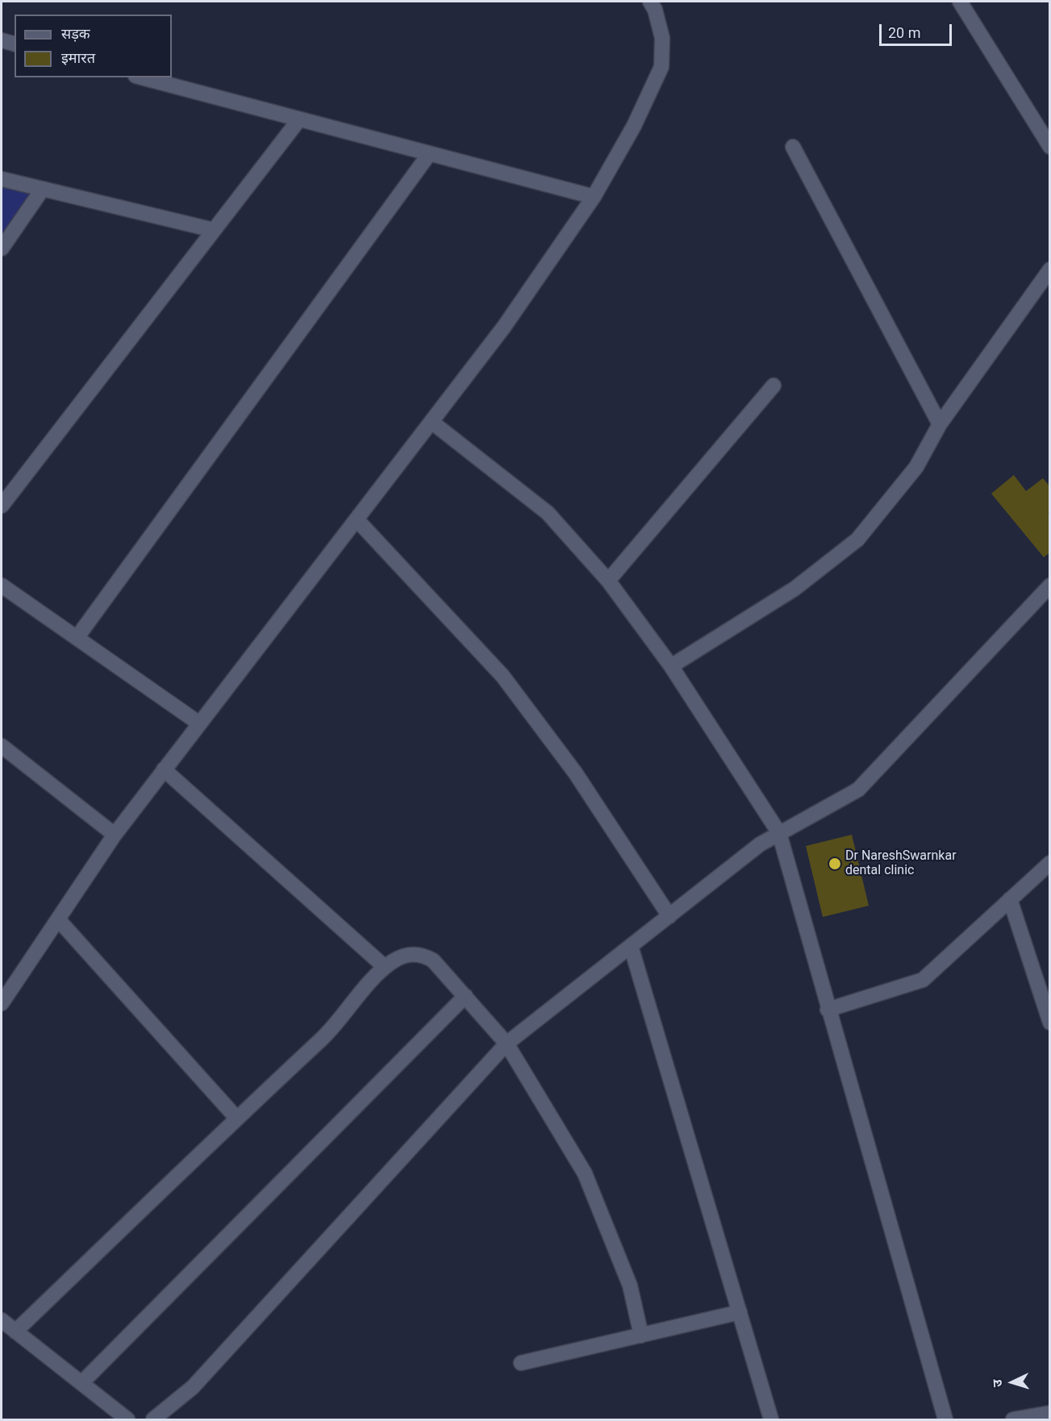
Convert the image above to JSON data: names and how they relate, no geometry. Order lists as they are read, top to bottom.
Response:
{
  "places": ["Dr NareshSwarnkar dental clinic"],
  "legend": ["सड़क", "इमारत"],
  "scale_bar": "20 m",
  "north": "left"
}
